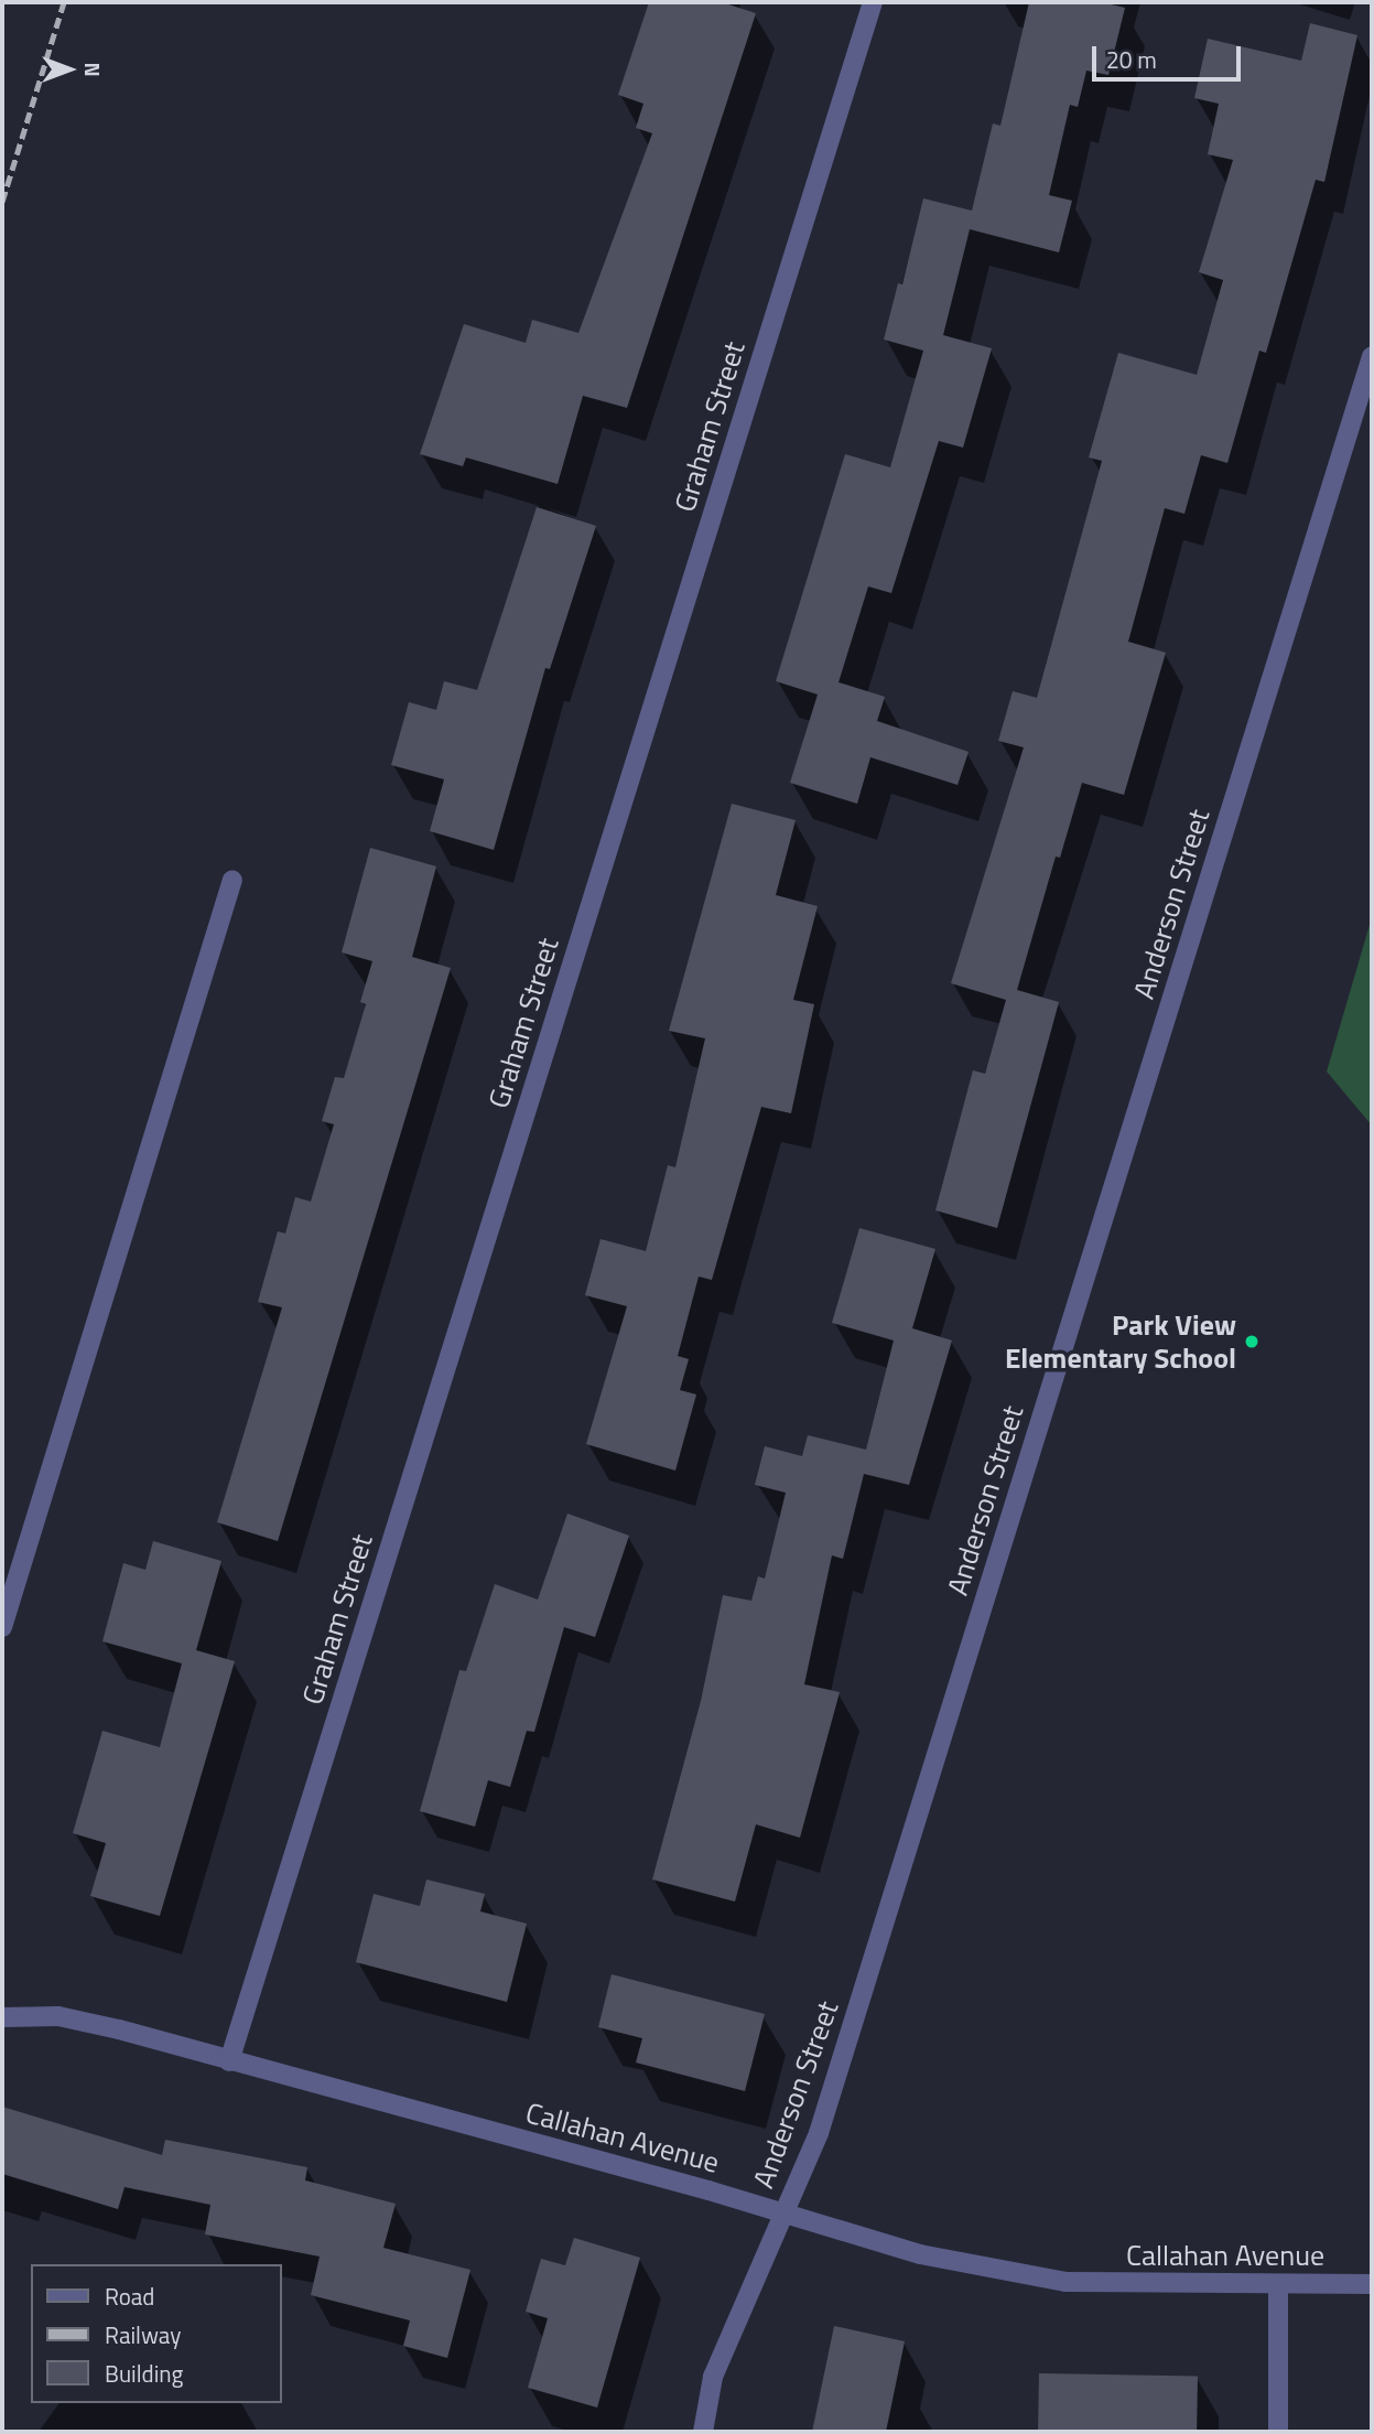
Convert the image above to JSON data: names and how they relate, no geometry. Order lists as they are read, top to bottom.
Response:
{
  "streets": {
    "street": ["Graham Street", "Anderson Street", "Callahan Avenue"]
  },
  "crossings": [
    ["Graham Street", "Callahan Avenue"],
    ["Anderson Street", "Callahan Avenue"]
  ],
  "places": ["Park View Elementary School"],
  "legend": ["Road", "Railway", "Building"],
  "scale_bar": "20 m",
  "north": "right"
}
